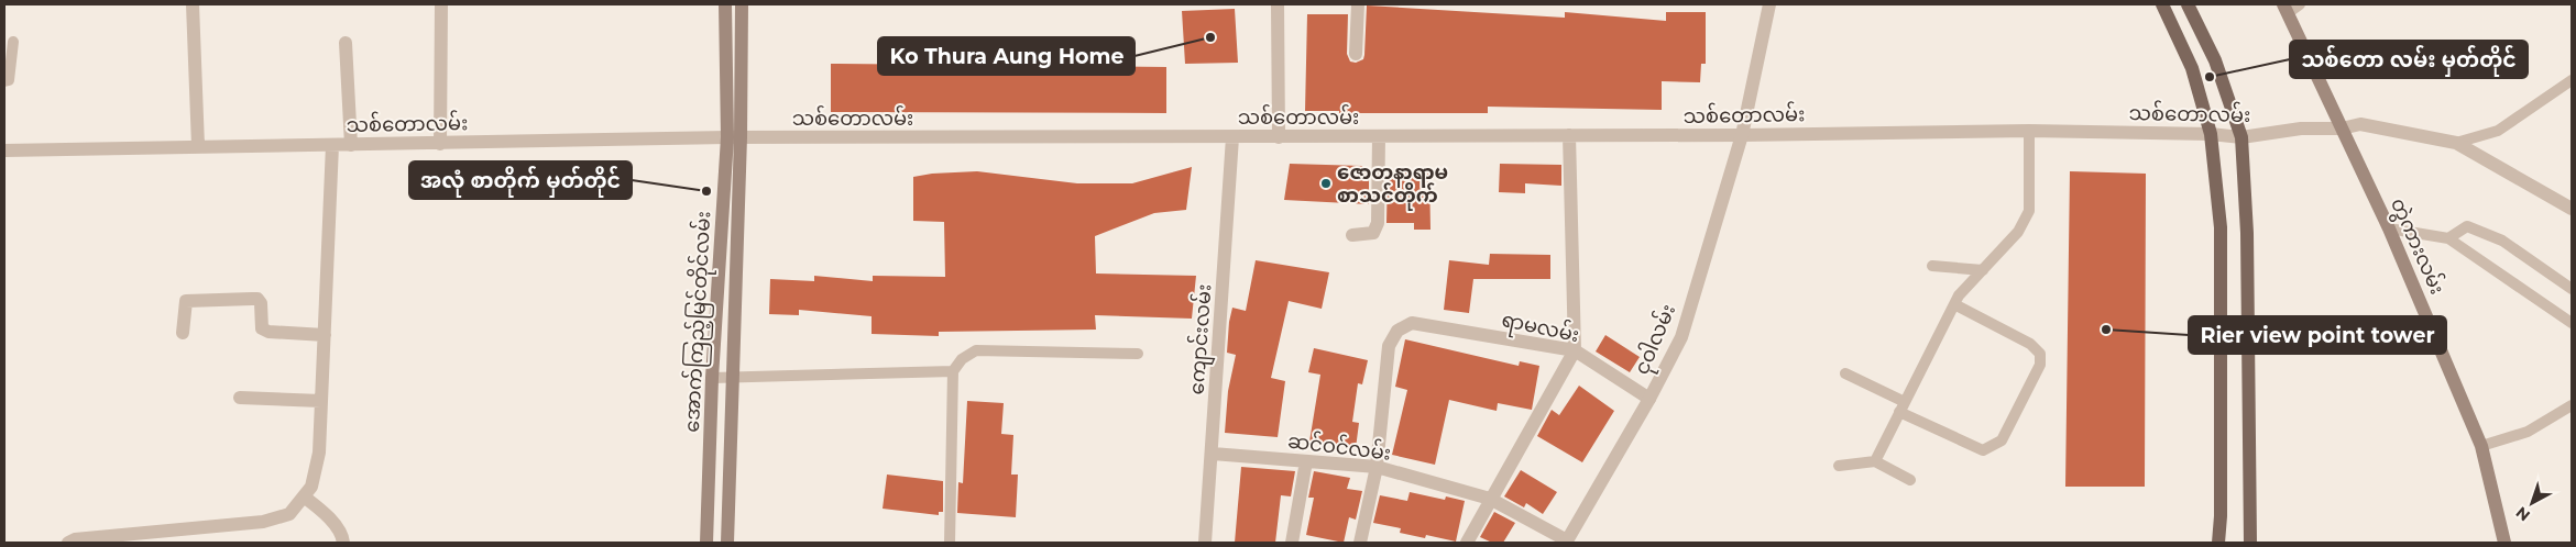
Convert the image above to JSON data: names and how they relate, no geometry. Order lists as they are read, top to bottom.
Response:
{
  "streets": {
    "main road": ["တွဲကားလမ်း", "အောက်ကြည့်မြင်တိုင်လမ်း"],
    "street": [
      "သစ်တောလမ်း",
      "ရာမလမ်း",
      "ကျောင်းလမ်း",
      "ငုဝါလမ်း",
      "ဆင်ဝင်လမ်း"
    ]
  },
  "crossings": [
    ["သစ်တောလမ်း", "တွဲကားလမ်း"],
    ["သစ်တောလမ်း", "အောက်ကြည့်မြင်တိုင်လမ်း"],
    ["သစ်တောလမ်း", "ကျောင်းလမ်း"],
    ["သစ်တောလမ်း", "ငုဝါလမ်း"],
    ["ရာမလမ်း", "ငုဝါလမ်း"],
    ["ရာမလမ်း", "ဆင်ဝင်လမ်း"],
    ["ကျောင်းလမ်း", "ဆင်ဝင်လမ်း"],
    ["ငုဝါလမ်း", "ဆင်ဝင်လမ်း"]
  ],
  "places": [
    "Ko Thura Aung Home",
    "သစ်တော လမ်း မှတ်တိုင်",
    "ဇောတနာရာမ စာသင်တိုက်",
    "အလုံ စာတိုက် မှတ်တိုင်",
    "Rier view point tower"
  ],
  "north": "bottom left"
}
